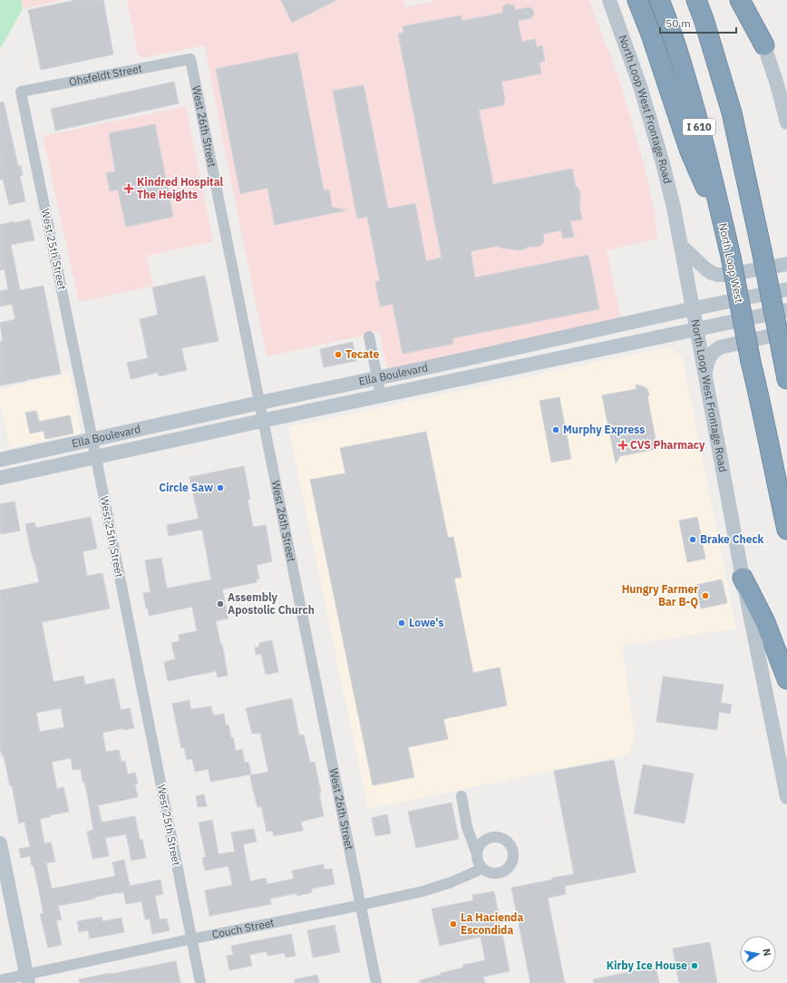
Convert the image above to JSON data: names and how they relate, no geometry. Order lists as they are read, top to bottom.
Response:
{
  "streets": {
    "highway": ["I 610", "North Loop West"],
    "main road": ["North Loop West Frontage Road", "Ella Boulevard"],
    "street": [
      "Ohsfeldt Street",
      "West 26th Street",
      "West 25th Street",
      "Couch Street"
    ]
  },
  "crossings": [
    ["Ohsfeldt Street", "West 26th Street"],
    ["Ohsfeldt Street", "West 25th Street"],
    ["North Loop West Frontage Road", "Ella Boulevard"],
    ["West 26th Street", "Ella Boulevard"],
    ["West 26th Street", "Couch Street"],
    ["West 25th Street", "Ella Boulevard"],
    ["West 25th Street", "Couch Street"]
  ],
  "places": {
    "health": ["Kindred Hospital The Heights", "CVS Pharmacy"],
    "other": [
      "Tecate",
      "Murphy Express",
      "Circle Saw",
      "Brake Check",
      "Hungry Farmer Bar B-Q",
      "Assembly Apostolic Church",
      "Lowe's",
      "La Hacienda Escondida",
      "Kirby Ice House"
    ]
  },
  "scale_bar": "50 m",
  "north": "right"
}
